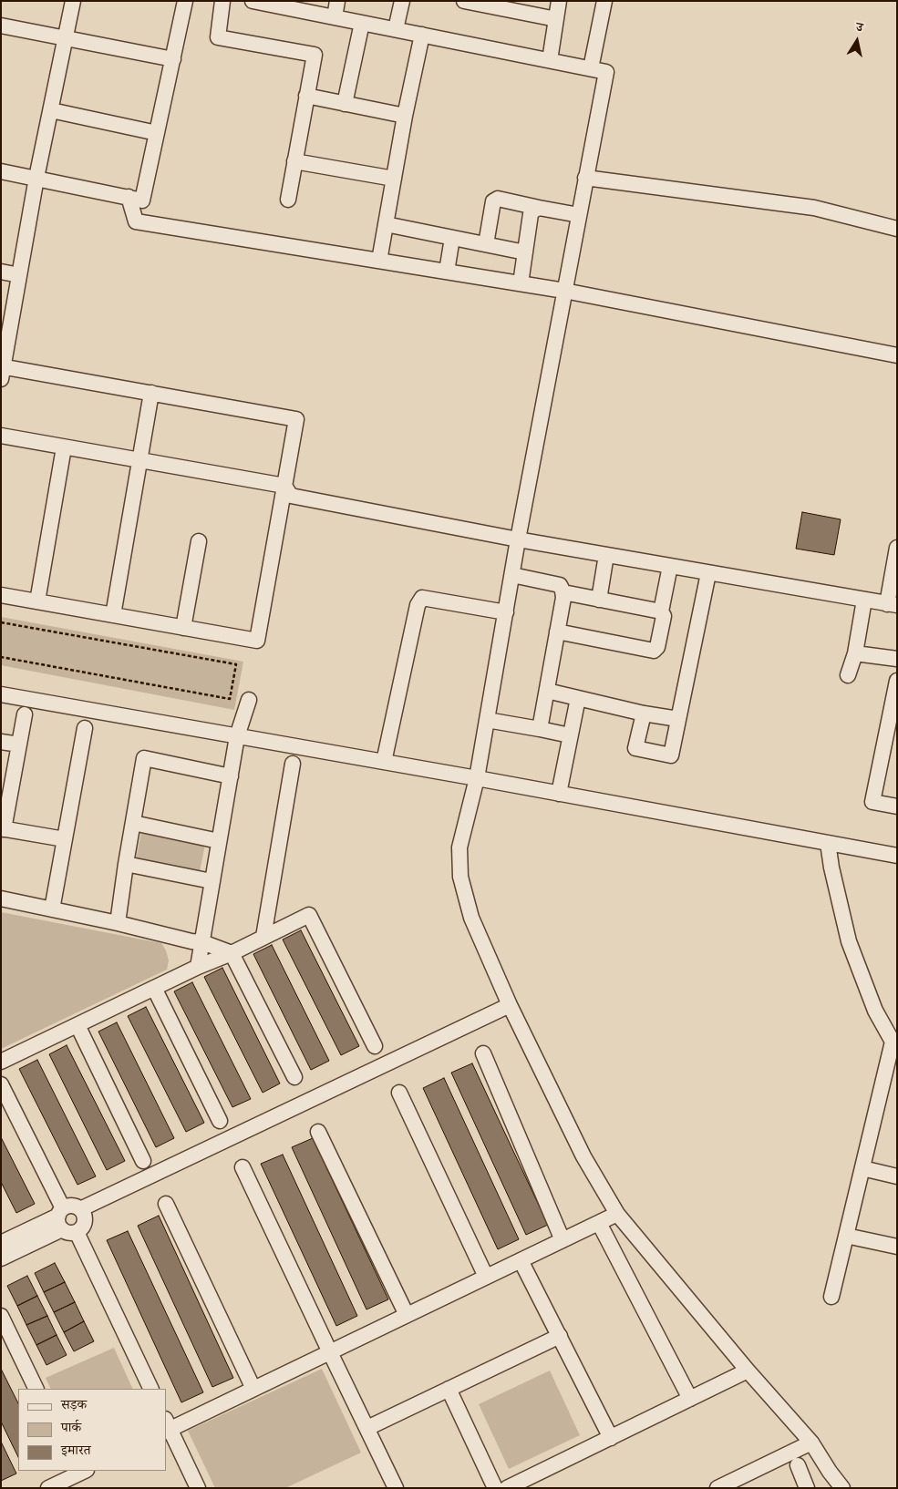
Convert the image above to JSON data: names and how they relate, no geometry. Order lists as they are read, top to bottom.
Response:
{
  "legend": ["सड़क", "पार्क", "इमारत"],
  "north": "top"
}
